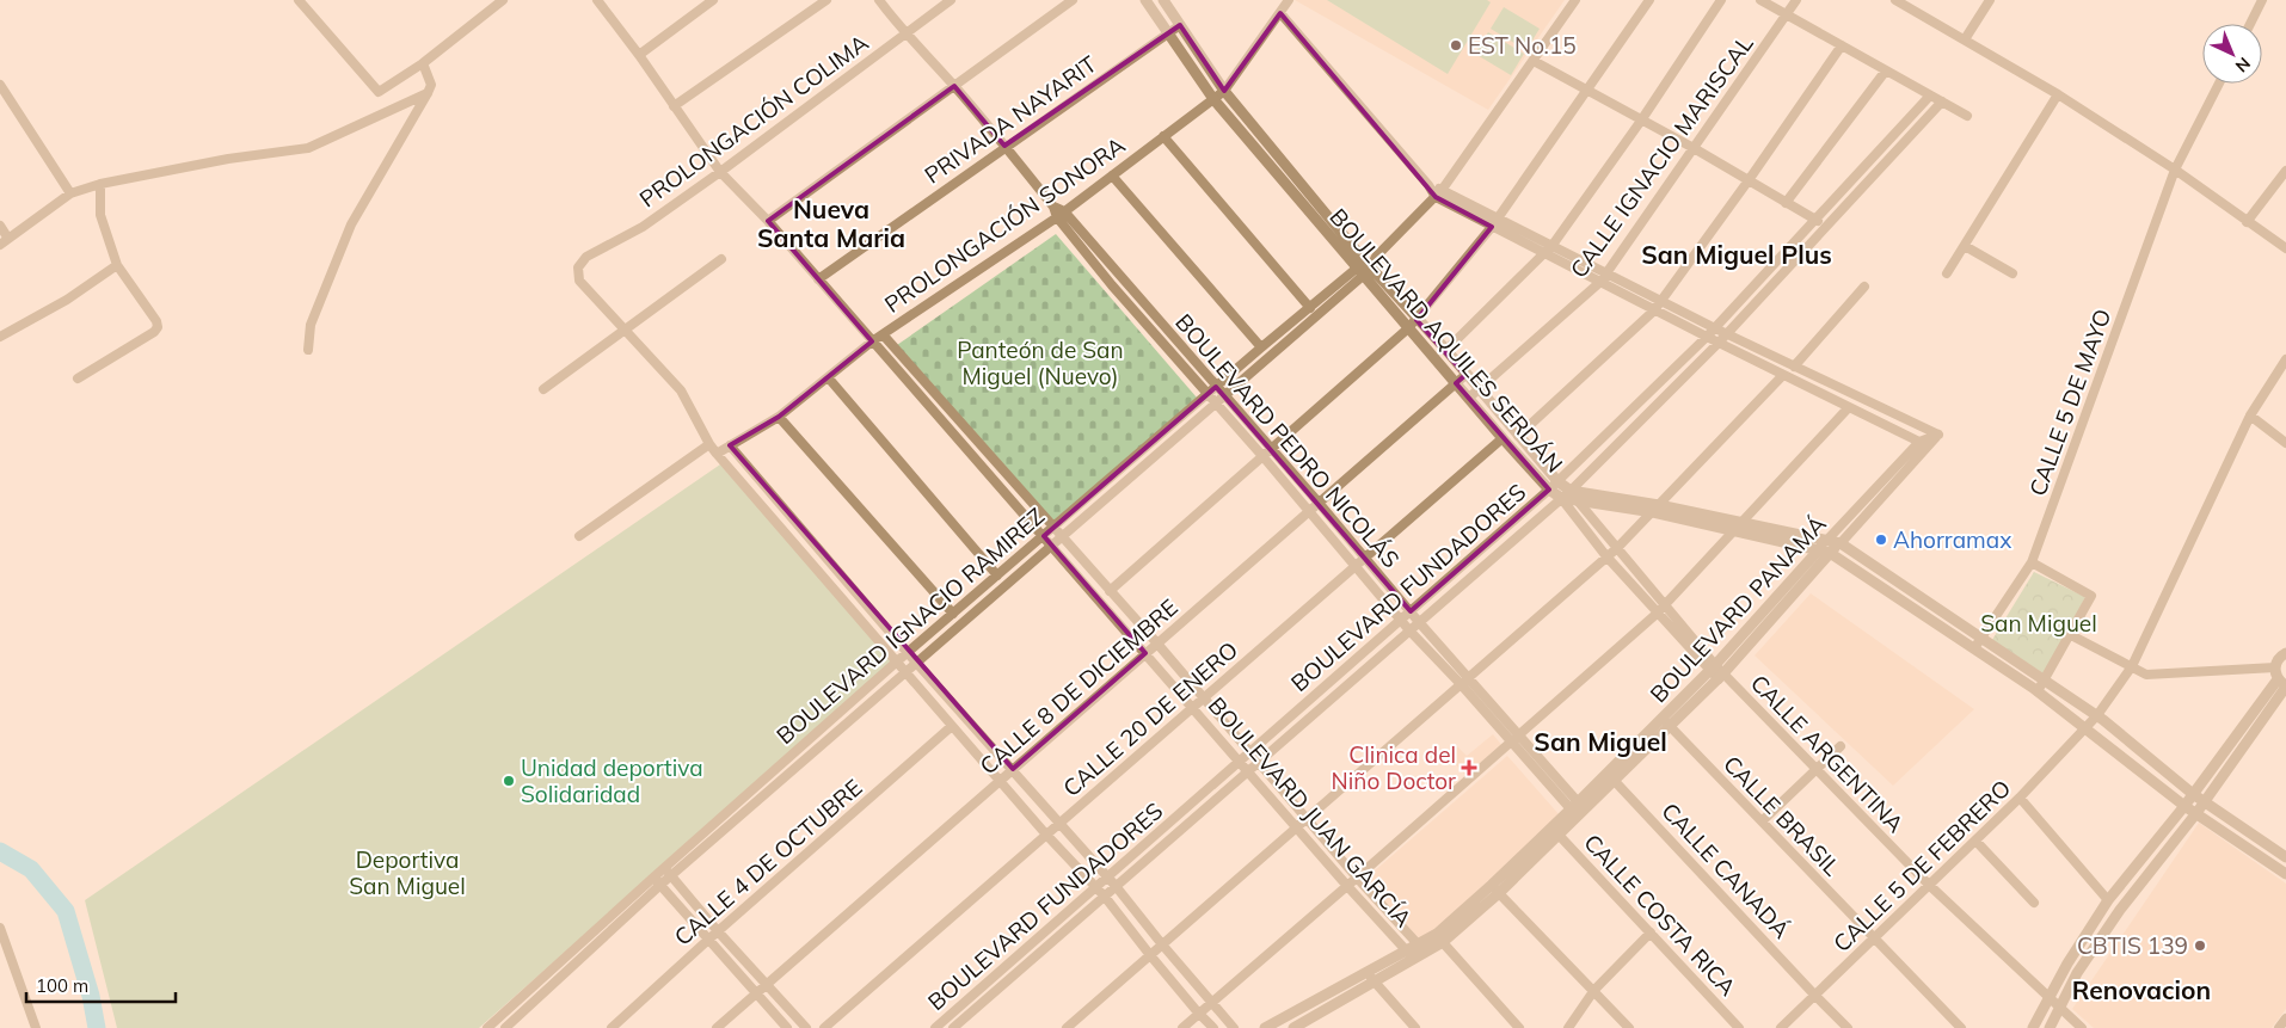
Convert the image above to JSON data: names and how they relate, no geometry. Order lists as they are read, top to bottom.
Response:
{
  "streets": {
    "street": [
      "PRIVADA NAYARIT",
      "PROLONGACIÓN COLIMA",
      "CALLE IGNACIO MARISCAL",
      "PROLONGACIÓN SONORA",
      "BOULEVARD AQUILES SERDÁN",
      "CALLE 5 DE MAYO",
      "BOULEVARD PEDRO NICOLÁS",
      "BOULEVARD FUNDADORES",
      "BOULEVARD PANAMÁ",
      "BOULEVARD IGNACIO RAMIREZ",
      "CALLE 8 DE DICIEMBRE",
      "CALLE 20 DE ENERO",
      "CALLE ARGENTINA",
      "BOULEVARD JUAN GARCÍA",
      "CALLE BRASIL",
      "CALLE 4 DE OCTUBRE",
      "CALLE 5 DE FEBRERO",
      "CALLE CANADÁ",
      "CALLE COSTA RICA"
    ]
  },
  "crossings": [
    ["PRIVADA NAYARIT", "BOULEVARD AQUILES SERDÁN"],
    ["PRIVADA NAYARIT", "BOULEVARD PEDRO NICOLÁS"],
    ["PRIVADA NAYARIT", "BOULEVARD JUAN GARCÍA"],
    ["PROLONGACIÓN COLIMA", "BOULEVARD PEDRO NICOLÁS"],
    ["PROLONGACIÓN COLIMA", "BOULEVARD JUAN GARCÍA"],
    ["CALLE IGNACIO MARISCAL", "BOULEVARD AQUILES SERDÁN"],
    ["PROLONGACIÓN SONORA", "BOULEVARD AQUILES SERDÁN"],
    ["PROLONGACIÓN SONORA", "BOULEVARD PEDRO NICOLÁS"],
    ["PROLONGACIÓN SONORA", "BOULEVARD JUAN GARCÍA"],
    ["BOULEVARD AQUILES SERDÁN", "CALLE 5 DE MAYO"],
    ["BOULEVARD AQUILES SERDÁN", "BOULEVARD FUNDADORES"],
    ["BOULEVARD AQUILES SERDÁN", "BOULEVARD PANAMÁ"],
    ["BOULEVARD AQUILES SERDÁN", "BOULEVARD IGNACIO RAMIREZ"],
    ["BOULEVARD AQUILES SERDÁN", "CALLE 8 DE DICIEMBRE"],
    ["BOULEVARD AQUILES SERDÁN", "CALLE 20 DE ENERO"],
    ["BOULEVARD AQUILES SERDÁN", "CALLE 5 DE FEBRERO"],
    ["BOULEVARD PEDRO NICOLÁS", "BOULEVARD FUNDADORES"],
    ["BOULEVARD PEDRO NICOLÁS", "BOULEVARD PANAMÁ"],
    ["BOULEVARD PEDRO NICOLÁS", "BOULEVARD IGNACIO RAMIREZ"],
    ["BOULEVARD PEDRO NICOLÁS", "CALLE 8 DE DICIEMBRE"],
    ["BOULEVARD PEDRO NICOLÁS", "CALLE 20 DE ENERO"],
    ["BOULEVARD FUNDADORES", "BOULEVARD JUAN GARCÍA"],
    ["BOULEVARD PANAMÁ", "CALLE ARGENTINA"],
    ["BOULEVARD PANAMÁ", "BOULEVARD JUAN GARCÍA"],
    ["BOULEVARD PANAMÁ", "CALLE BRASIL"],
    ["BOULEVARD PANAMÁ", "CALLE CANADÁ"],
    ["BOULEVARD PANAMÁ", "CALLE COSTA RICA"],
    ["BOULEVARD IGNACIO RAMIREZ", "BOULEVARD JUAN GARCÍA"],
    ["CALLE 8 DE DICIEMBRE", "BOULEVARD JUAN GARCÍA"],
    ["CALLE 20 DE ENERO", "BOULEVARD JUAN GARCÍA"],
    ["CALLE ARGENTINA", "CALLE 5 DE FEBRERO"],
    ["CALLE BRASIL", "CALLE 5 DE FEBRERO"],
    ["CALLE 5 DE FEBRERO", "CALLE CANADÁ"]
  ],
  "districts": [
    "Nueva Santa Maria",
    "San Miguel Plus",
    "San Miguel",
    "Renovacion"
  ],
  "parks": ["Panteón de San Miguel (Nuevo)", "San Miguel", "Deportiva San Miguel"],
  "places": {
    "other": [
      "EST No.15",
      "Ahorramax",
      "Unidad deportiva Solidaridad",
      "CBTIS 139"
    ],
    "health": ["Clinica del Niño Doctor"]
  },
  "scale_bar": "100 m",
  "north": "bottom right"
}
